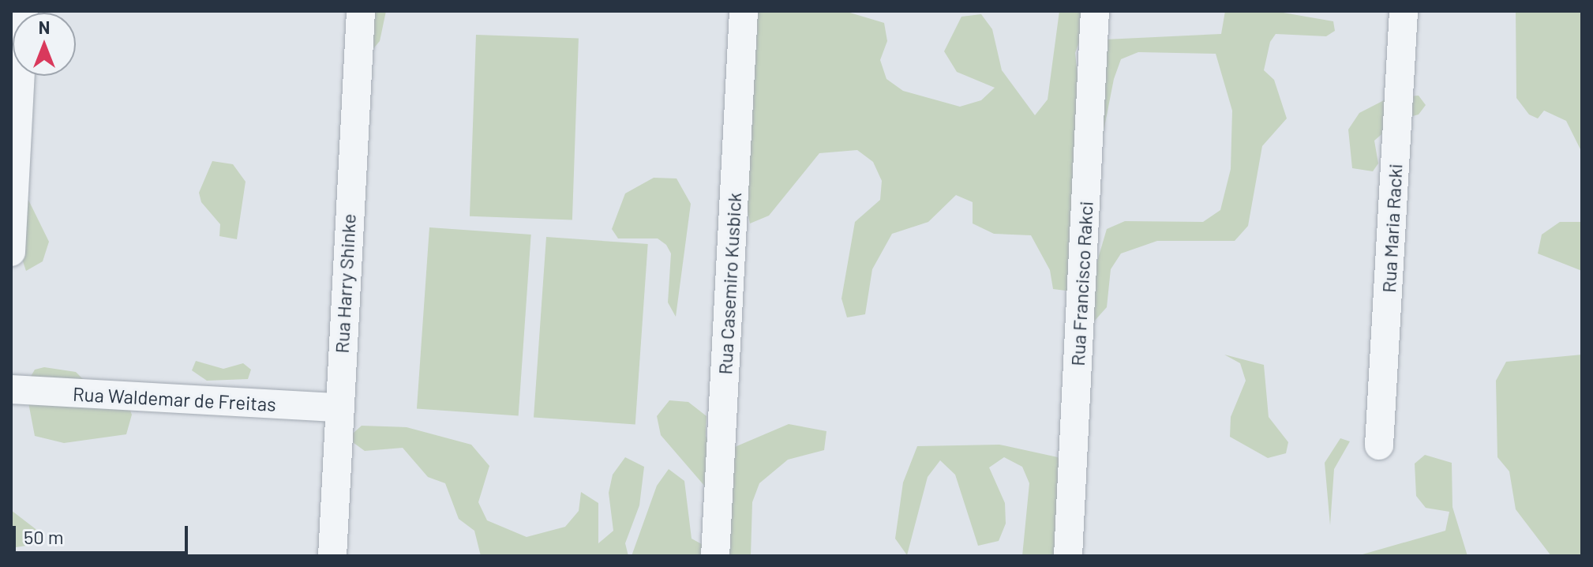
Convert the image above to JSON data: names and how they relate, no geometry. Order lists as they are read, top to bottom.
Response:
{
  "streets": {
    "street": [
      "Rua Maria Racki",
      "Rua Harry Shinke",
      "Rua Casemiro Kusbick",
      "Rua Francisco Rakci",
      "Rua Waldemar de Freitas"
    ]
  },
  "crossings": [
    ["Rua Harry Shinke", "Rua Waldemar de Freitas"]
  ],
  "scale_bar": "50 m",
  "north": "top"
}
